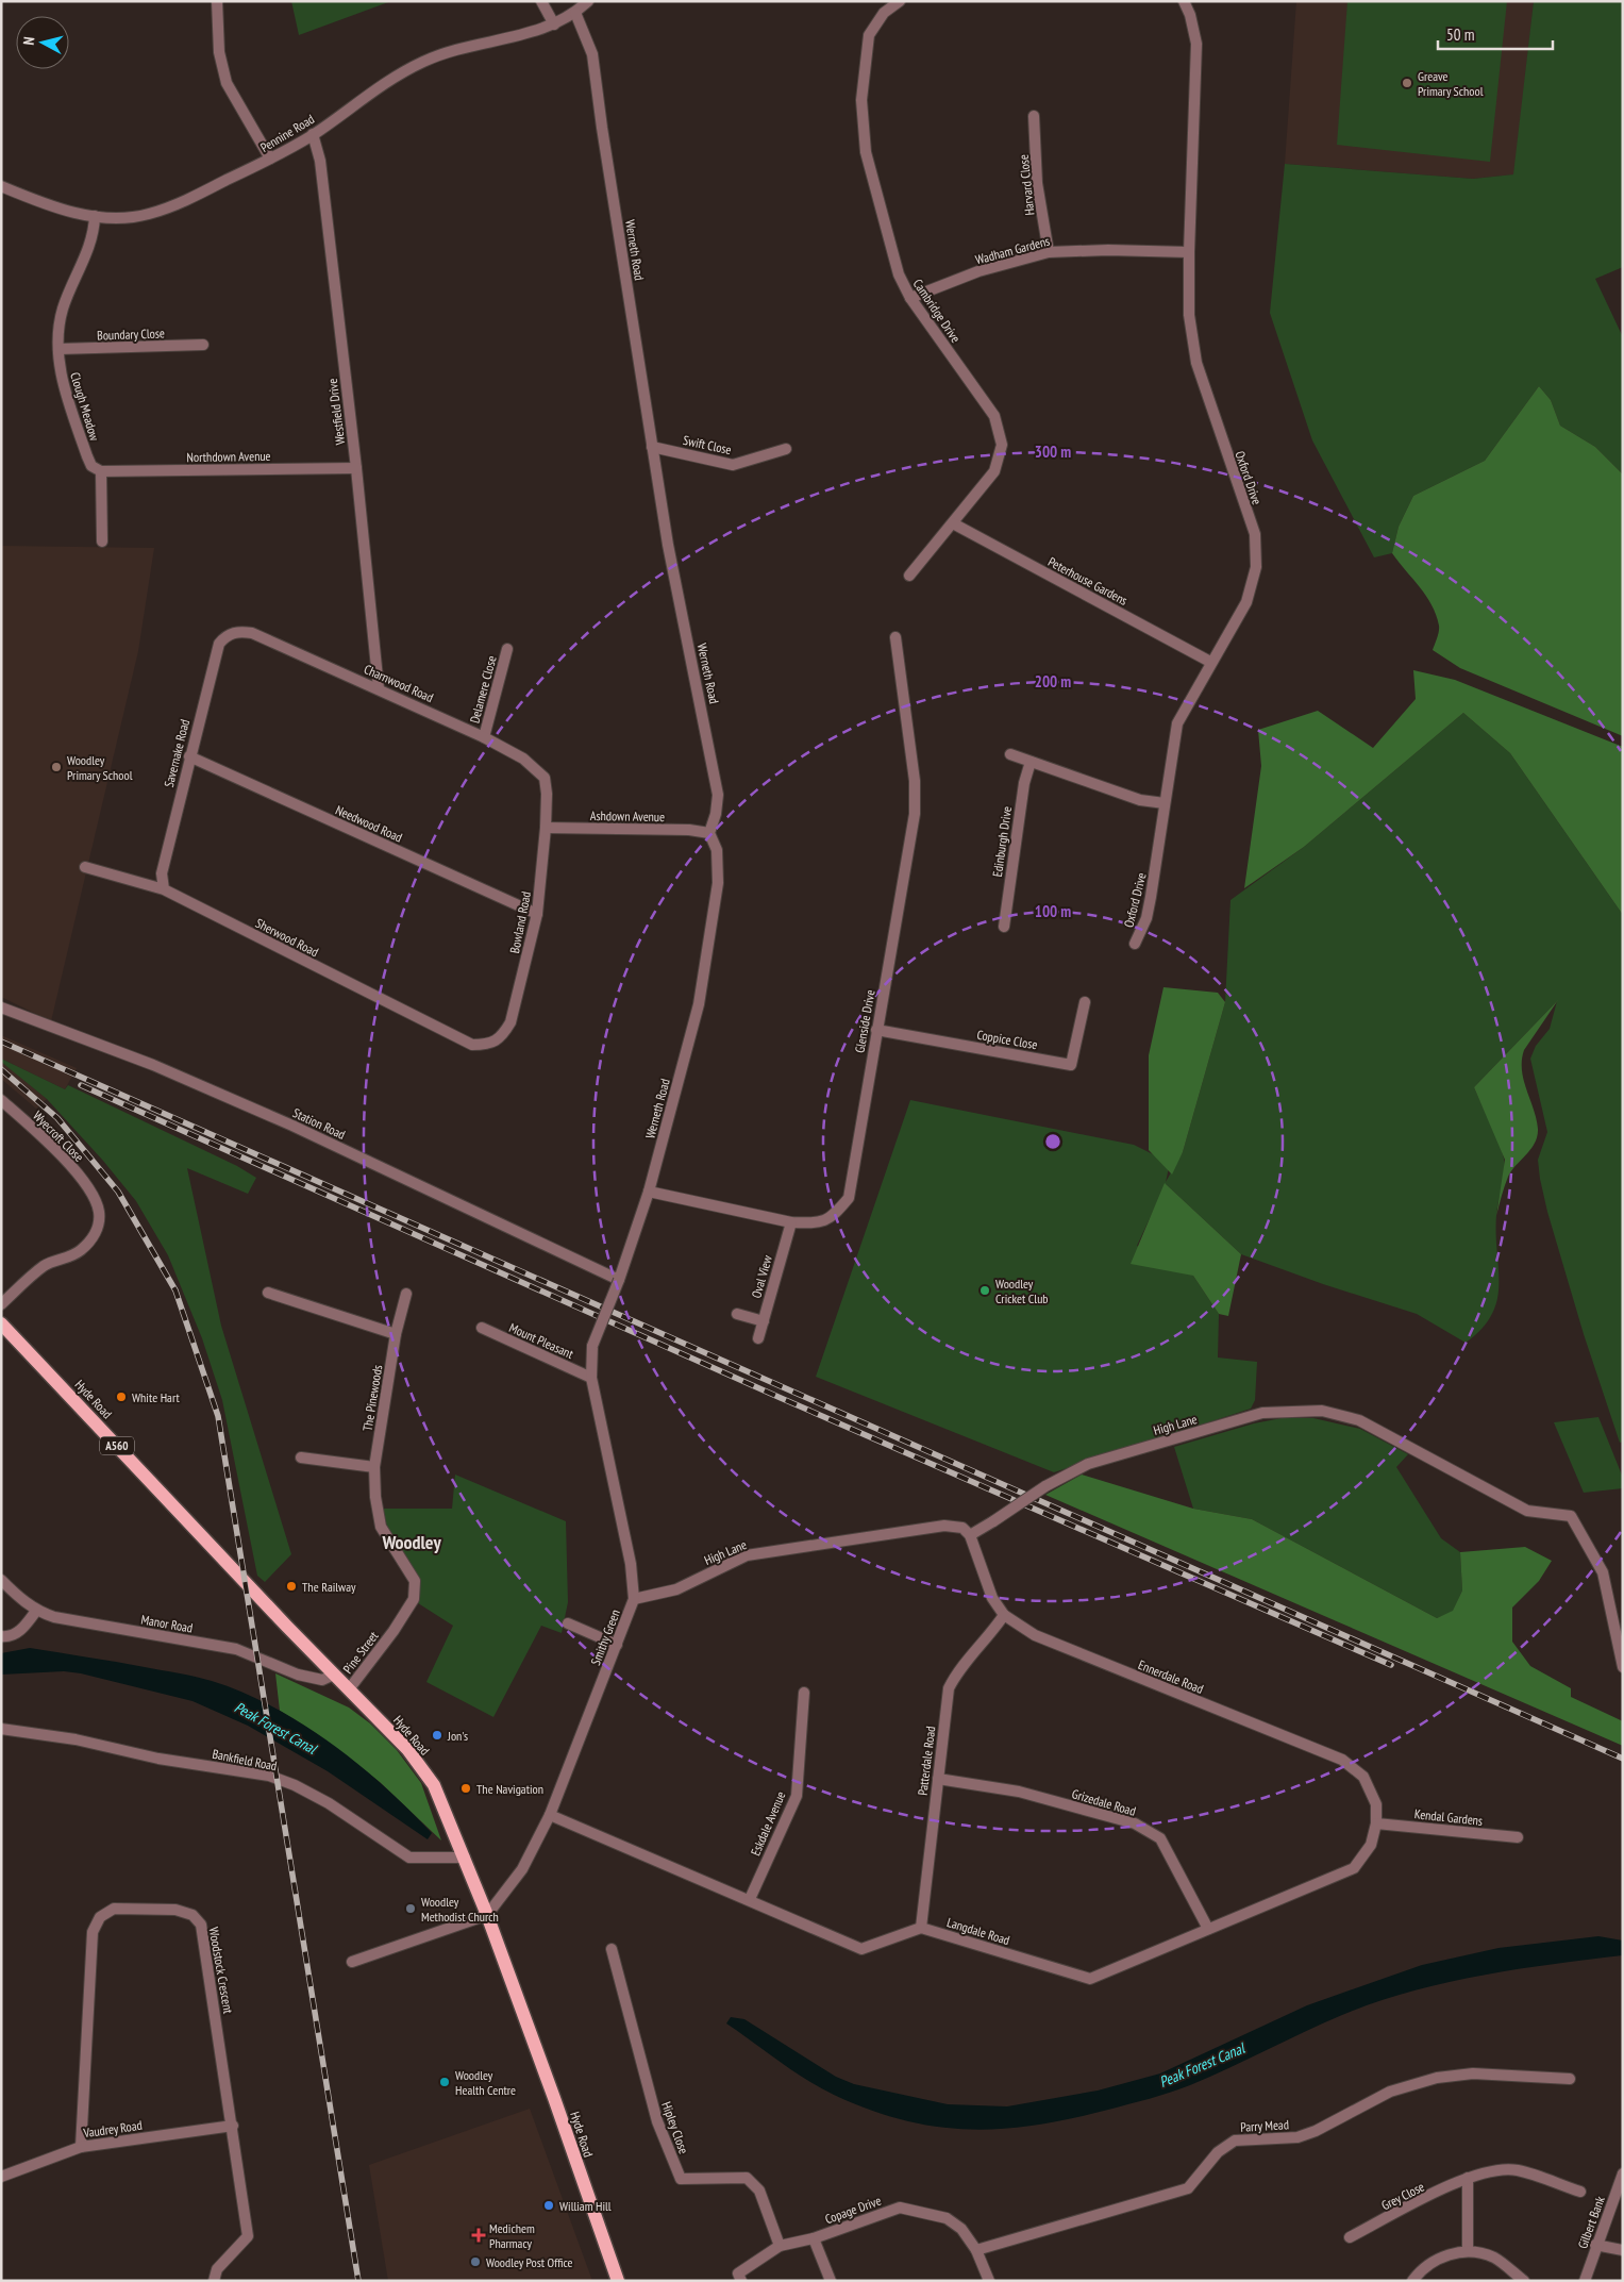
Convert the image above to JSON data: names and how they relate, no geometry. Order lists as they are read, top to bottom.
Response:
{
  "streets": {
    "main road": ["Hyde Road", "A560"],
    "street": [
      "Pennine Road",
      "Harvard Close",
      "Werneth Road",
      "Wadham Gardens",
      "Cambridge Drive",
      "Boundary Close",
      "Clough Meadow",
      "Westfield Drive",
      "Swift Close",
      "Northdown Avenue",
      "Oxford Drive",
      "Peterhouse Gardens",
      "Charnwood Road",
      "Delamere Close",
      "Savernake Road",
      "Ashdown Avenue",
      "Needwood Road",
      "Edinburgh Drive",
      "Bowland Road",
      "Sherwood Road",
      "Glenside Drive",
      "Coppice Close",
      "Station Road",
      "Wyecroft Close",
      "Oval View",
      "Mount Pleasant",
      "The Pinewoods",
      "High Lane",
      "Manor Road",
      "Smithy Green",
      "Pine Street",
      "Ennerdale Road",
      "Bankfield Road",
      "Patterdale Road",
      "Grizedale Road",
      "Kendal Gardens",
      "Eskdale Avenue",
      "Langdale Road",
      "Woodstock Crescent",
      "Parry Mead",
      "Hipley Close",
      "Vaudrey Road",
      "Grey Close",
      "Copage Drive",
      "Gilbert Bank"
    ]
  },
  "crossings": [
    ["Pennine Road", "Werneth Road"],
    ["Pennine Road", "Clough Meadow"],
    ["Pennine Road", "Westfield Drive"],
    ["Harvard Close", "Wadham Gardens"],
    ["Werneth Road", "Swift Close"],
    ["Werneth Road", "Ashdown Avenue"],
    ["Werneth Road", "Glenside Drive"],
    ["Werneth Road", "Station Road"],
    ["Werneth Road", "Smithy Green"],
    ["Wadham Gardens", "Cambridge Drive"],
    ["Wadham Gardens", "Oxford Drive"],
    ["Cambridge Drive", "Peterhouse Gardens"],
    ["Boundary Close", "Clough Meadow"],
    ["Clough Meadow", "Northdown Avenue"],
    ["Westfield Drive", "Northdown Avenue"],
    ["Westfield Drive", "Charnwood Road"],
    ["Oxford Drive", "Peterhouse Gardens"],
    ["Charnwood Road", "Delamere Close"],
    ["Charnwood Road", "Savernake Road"],
    ["Charnwood Road", "Bowland Road"],
    ["Savernake Road", "Needwood Road"],
    ["Savernake Road", "Sherwood Road"],
    ["Ashdown Avenue", "Bowland Road"],
    ["Needwood Road", "Bowland Road"],
    ["Bowland Road", "Sherwood Road"],
    ["Glenside Drive", "Coppice Close"],
    ["Glenside Drive", "Oval View"],
    ["Mount Pleasant", "Smithy Green"],
    ["The Pinewoods", "Pine Street"],
    ["Hyde Road", "Manor Road"],
    ["Hyde Road", "Smithy Green"],
    ["Hyde Road", "Pine Street"],
    ["Hyde Road", "Bankfield Road"],
    ["High Lane", "Smithy Green"],
    ["High Lane", "Ennerdale Road"],
    ["Ennerdale Road", "Patterdale Road"],
    ["Ennerdale Road", "Kendal Gardens"],
    ["Ennerdale Road", "Langdale Road"],
    ["Patterdale Road", "Grizedale Road"],
    ["Patterdale Road", "Langdale Road"],
    ["Grizedale Road", "Langdale Road"],
    ["Kendal Gardens", "Langdale Road"],
    ["Woodstock Crescent", "Vaudrey Road"],
    ["Parry Mead", "Copage Drive"],
    ["Hipley Close", "Copage Drive"]
  ],
  "districts": ["Woodley"],
  "water": ["Peak Forest Canal"],
  "places": {
    "other": [
      "Greave Primary School",
      "Woodley Primary School",
      "Woodley Cricket Club",
      "White Hart",
      "The Railway",
      "Jon's",
      "The Navigation",
      "Woodley Methodist Church",
      "Woodley Health Centre",
      "William Hill",
      "Woodley Post Office"
    ],
    "health": ["Medichem Pharmacy"]
  },
  "scale_bar": "50 m",
  "north": "left",
  "rings": ["300 m", "200 m", "100 m"]
}
